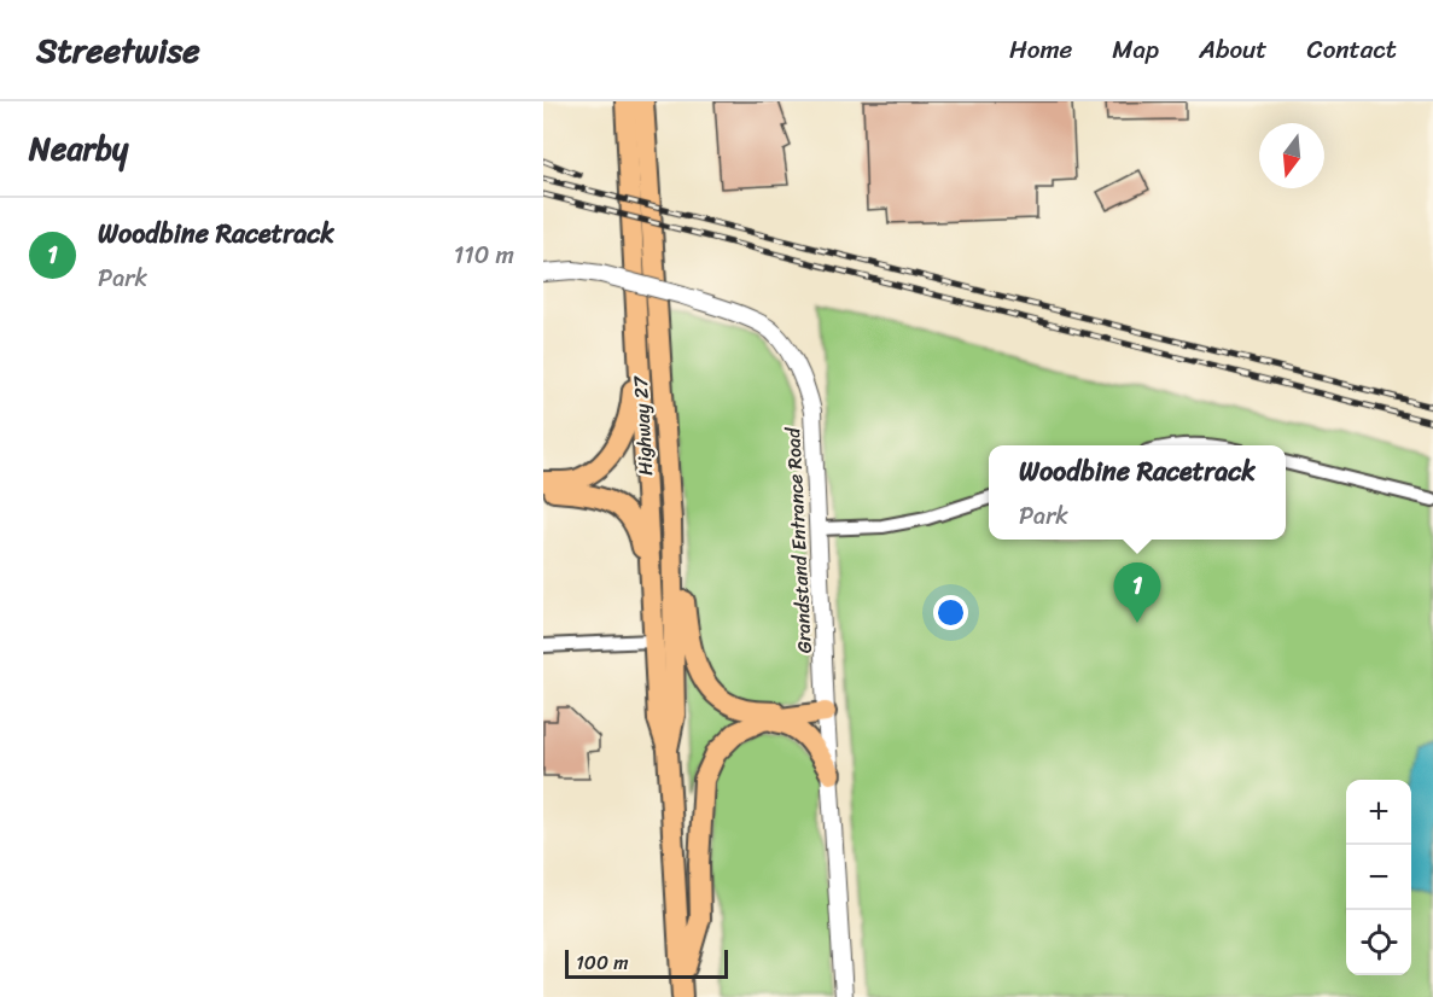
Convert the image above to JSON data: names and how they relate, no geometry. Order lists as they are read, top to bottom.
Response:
{
  "streets": {
    "main road": ["Highway 27"],
    "street": ["Grandstand Entrance Road"]
  },
  "scale_bar": "100 m",
  "north": "bottom",
  "page": {
    "header": "Streetwise",
    "nav": [
      "Home",
      "Map",
      "About",
      "Contact"
    ],
    "heading": "Nearby",
    "list": [
      {
        "mark": "1",
        "name": "Woodbine Racetrack",
        "note": "Park",
        "value": "110 m"
      }
    ],
    "popup": ["Woodbine Racetrack", "Park"],
    "pins": "1",
    "map_buttons": ["+", "−"],
    "scale": "100 m"
  }
}
